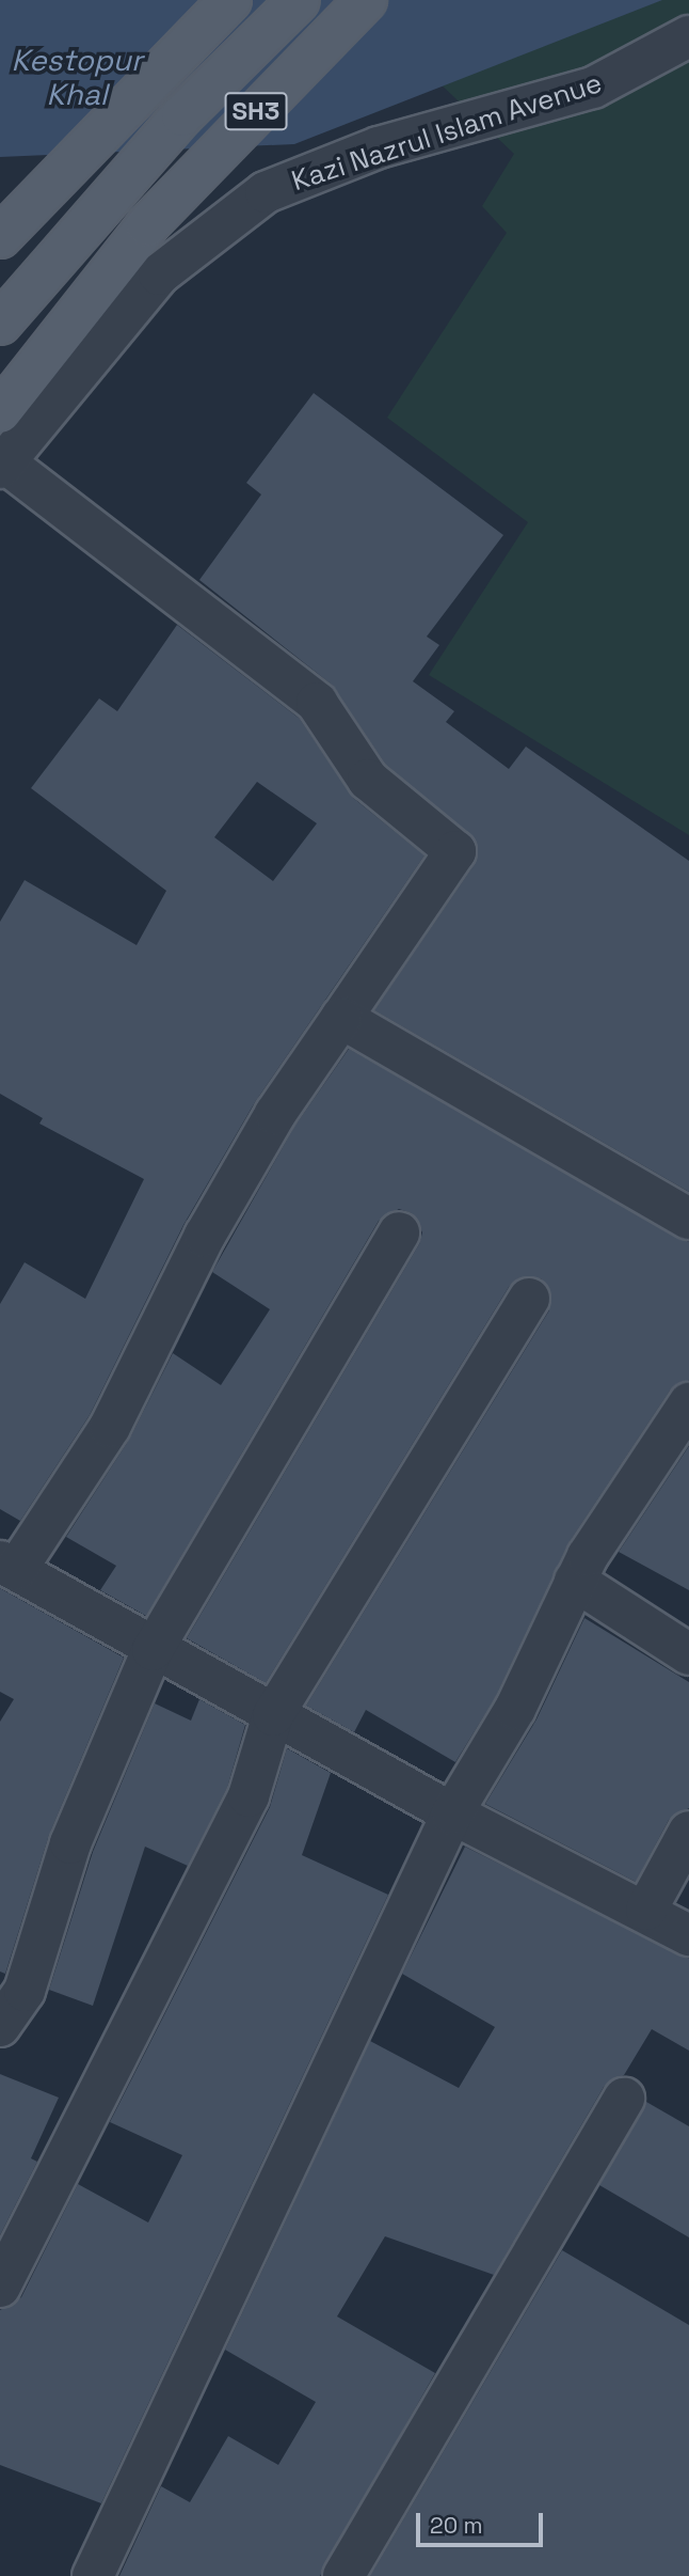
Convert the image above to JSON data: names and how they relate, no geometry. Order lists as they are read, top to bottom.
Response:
{
  "streets": {
    "main road": ["SH3"],
    "street": ["Kazi Nazrul Islam Avenue"]
  },
  "water": ["Kestopur Khal"],
  "scale_bar": "20 m"
}
